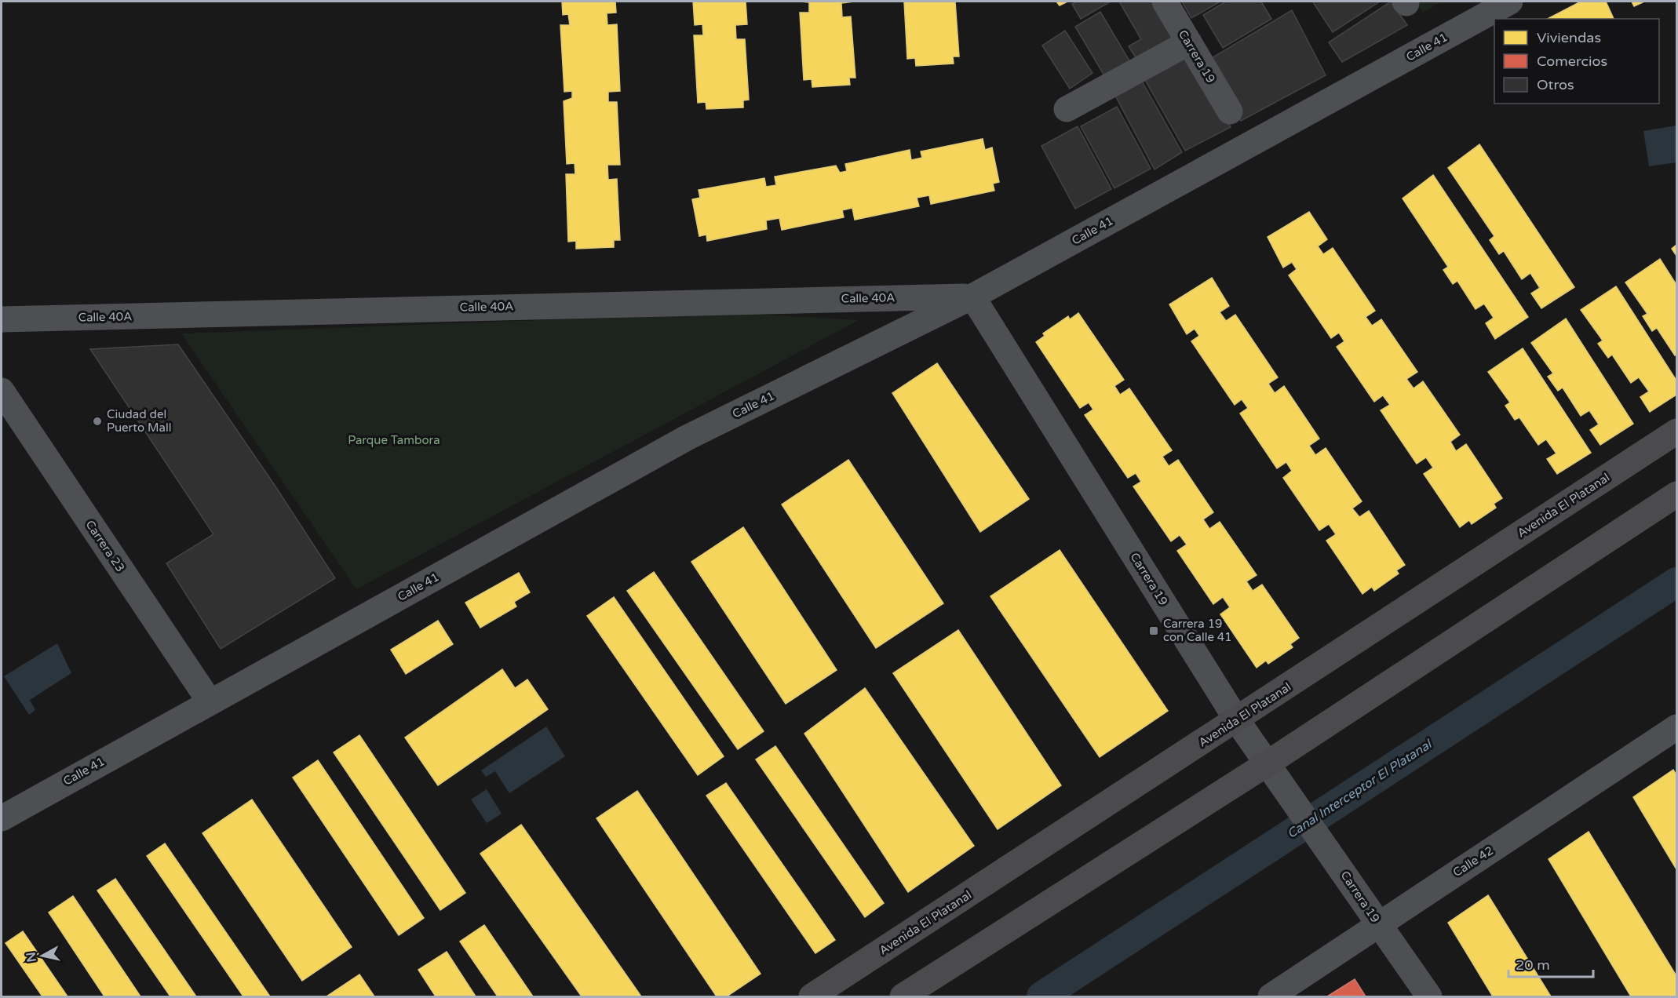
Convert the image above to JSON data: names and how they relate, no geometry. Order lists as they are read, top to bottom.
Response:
{
  "streets": {
    "main road": ["Avenida El Platanal"],
    "street": [
      "Calle 41",
      "Carrera 19",
      "Calle 40A",
      "Carrera 23",
      "Calle 42"
    ]
  },
  "crossings": [
    ["Calle 41", "Carrera 19"],
    ["Calle 41", "Calle 40A"],
    ["Calle 41", "Carrera 23"],
    ["Carrera 19", "Calle 40A"],
    ["Carrera 19", "Avenida El Platanal"],
    ["Carrera 19", "Calle 42"]
  ],
  "water": ["Canal Interceptor El Platanal"],
  "parks": ["Parque Tambora"],
  "places": {
    "other": ["Ciudad del Puerto Mall"],
    "transit": ["Carrera 19 con Calle 41"]
  },
  "legend": ["Viviendas", "Comercios", "Otros"],
  "scale_bar": "20 m",
  "north": "left"
}
